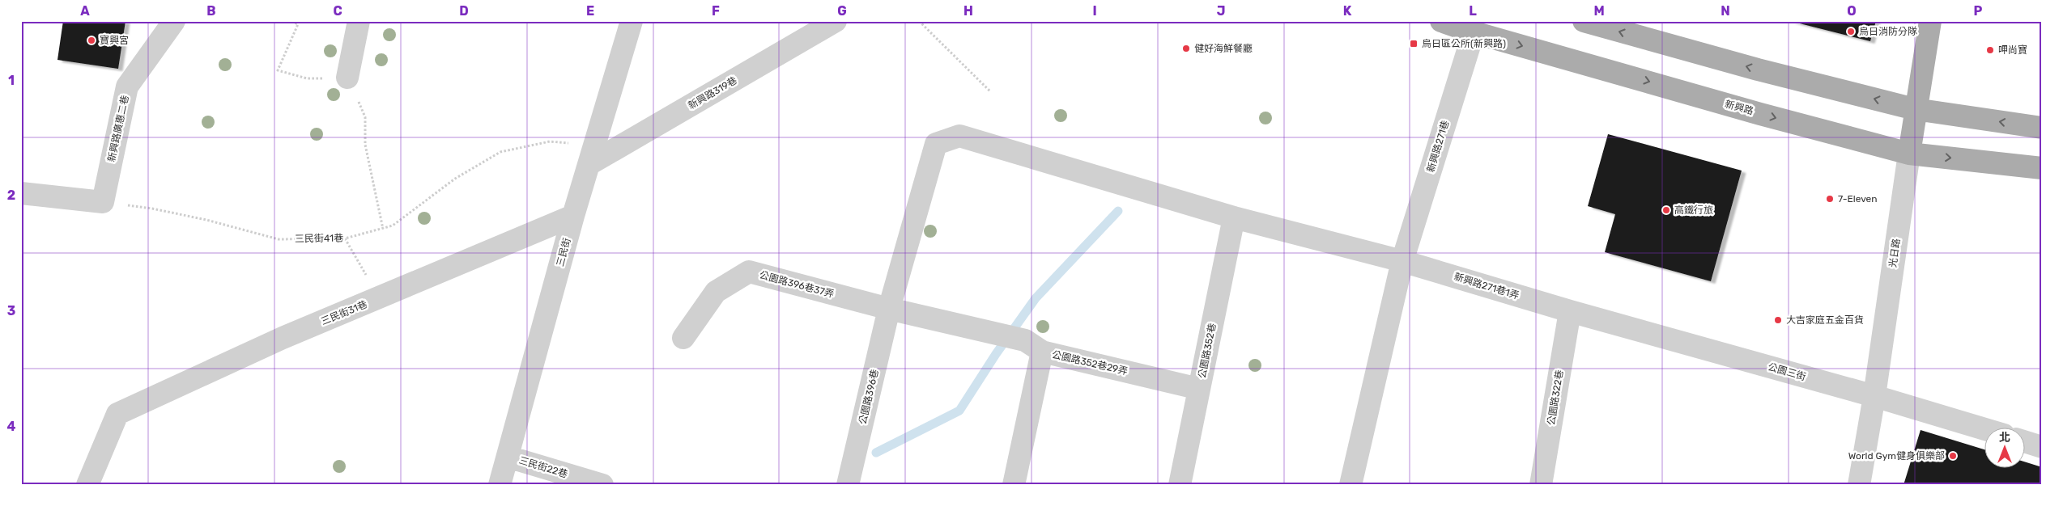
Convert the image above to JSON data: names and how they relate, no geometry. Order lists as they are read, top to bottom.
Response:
{
  "streets": {
    "main road": ["新興路", "光日路"],
    "street": [
      "新興路319巷",
      "新興路廣惠二巷",
      "新興路271巷",
      "三民街",
      "公園路396巷37弄",
      "新興路271巷1弄",
      "三民街31巷",
      "公園路352巷",
      "公園路352巷29弄",
      "公園三街",
      "公園路396巷",
      "公園路322巷",
      "三民街22巷"
    ],
    "path": ["三民街41巷"]
  },
  "crossings": [
    ["新興路319巷", "三民街41巷"],
    ["新興路319巷", "三民街"],
    ["新興路", "新興路271巷"],
    ["新興路", "光日路"],
    ["新興路廣惠二巷", "三民街41巷"],
    ["新興路271巷", "新興路271巷1弄"],
    ["三民街41巷", "三民街"],
    ["三民街", "三民街31巷"],
    ["三民街", "三民街22巷"],
    ["光日路", "公園三街"],
    ["公園路396巷37弄", "公園路352巷29弄"],
    ["公園路396巷37弄", "公園路396巷"],
    ["新興路271巷1弄", "公園三街"],
    ["新興路271巷1弄", "公園路322巷"],
    ["公園路352巷", "公園路352巷29弄"],
    ["公園路352巷", "公園路396巷"],
    ["公園三街", "公園路322巷"]
  ],
  "places": {
    "other": [
      "烏日消防分隊",
      "寶興宮",
      "健好海鮮餐廳",
      "呷尚寶",
      "7-Eleven",
      "高鐵行旅",
      "大吉家庭五金百貨",
      "World Gym健身俱樂部"
    ],
    "transit": ["烏日區公所(新興路)"]
  },
  "north": "top",
  "grid": {
    "columns": [
      "A",
      "B",
      "C",
      "D",
      "E",
      "F",
      "G",
      "H",
      "I",
      "J",
      "K",
      "L",
      "M",
      "N",
      "O",
      "P"
    ],
    "rows": [
      "1",
      "2",
      "3",
      "4"
    ]
  }
}
